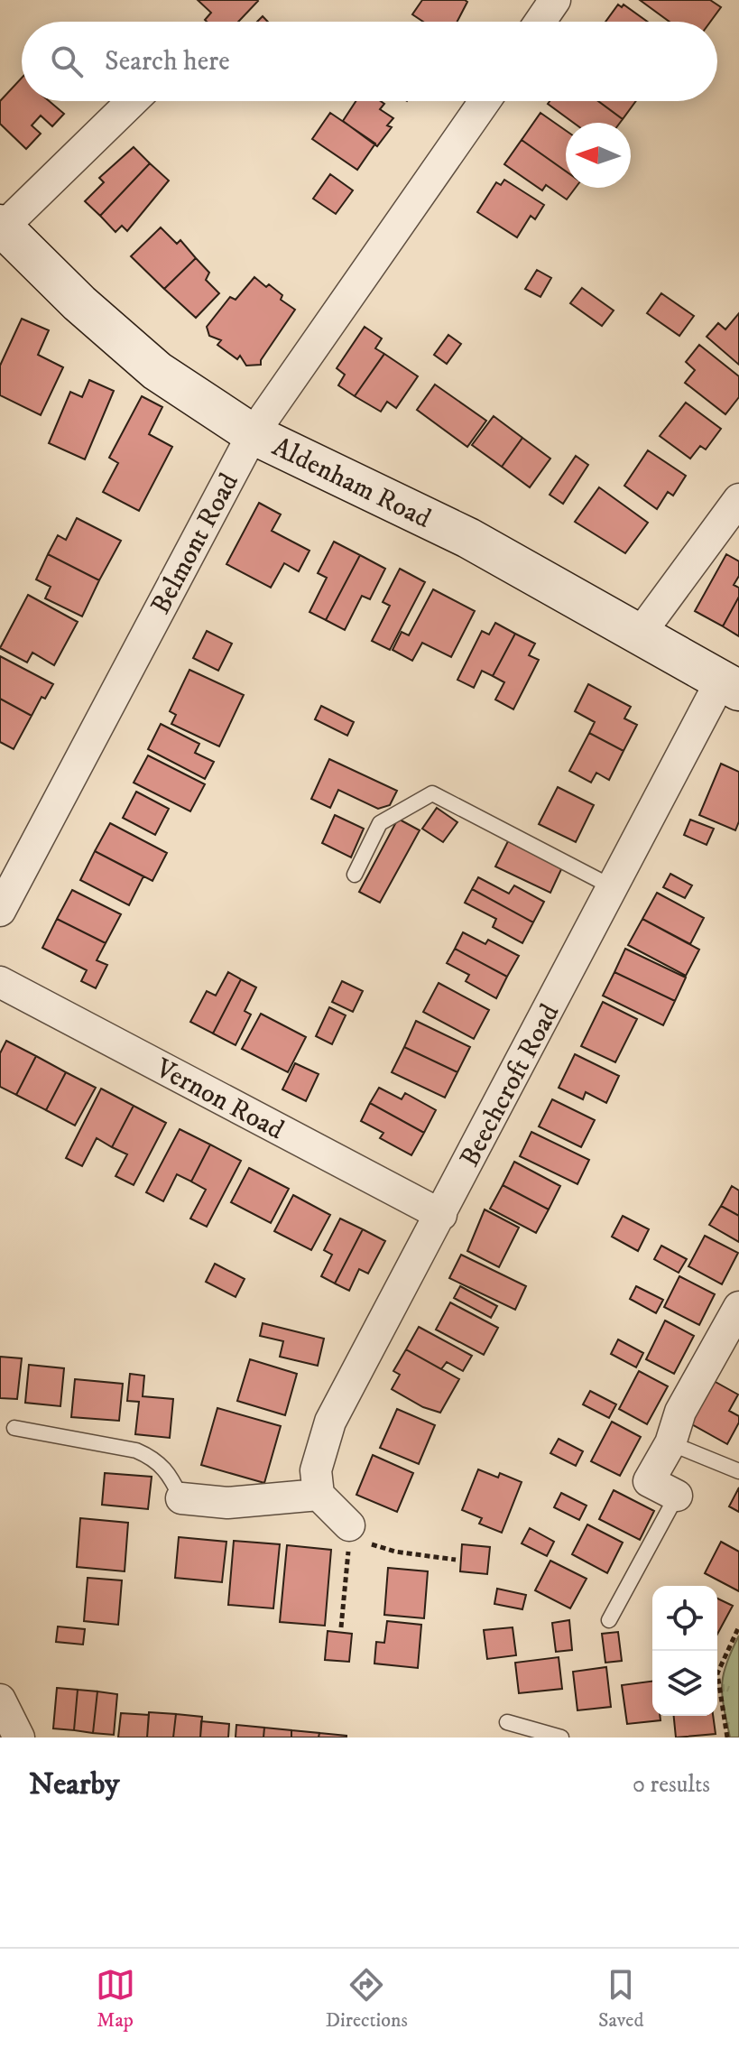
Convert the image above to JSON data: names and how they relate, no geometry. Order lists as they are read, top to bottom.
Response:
{
  "streets": {
    "main road": ["Aldenham Road"],
    "street": ["Belmont Road", "Beechcroft Road", "Vernon Road"]
  },
  "crossings": [
    ["Aldenham Road", "Belmont Road"],
    ["Aldenham Road", "Beechcroft Road"],
    ["Beechcroft Road", "Vernon Road"]
  ],
  "north": "left",
  "page": {
    "search": "Search here",
    "heading": ["Nearby", "0 results"],
    "nav": ["Map", "Directions", "Saved"]
  }
}
